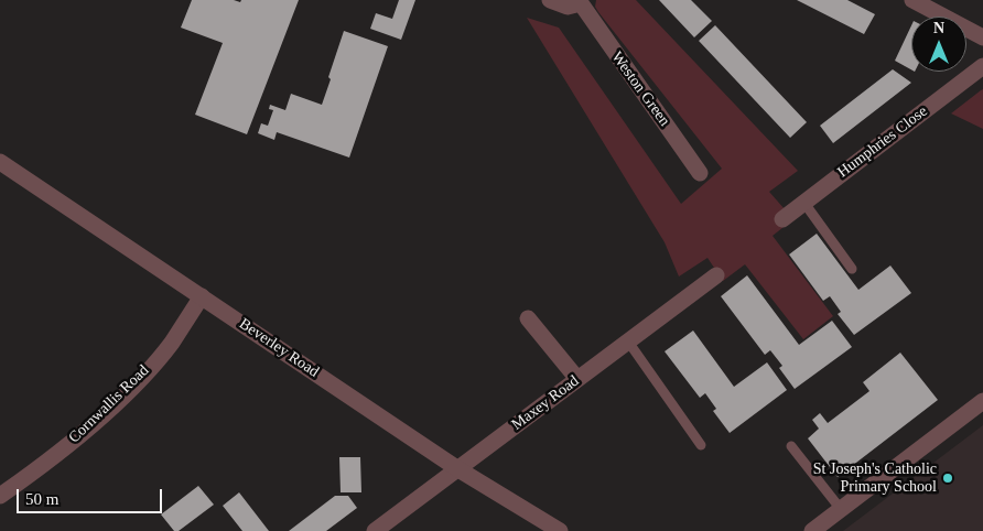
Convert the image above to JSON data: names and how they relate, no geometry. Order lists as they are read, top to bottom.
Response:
{
  "streets": {
    "street": [
      "Weston Green",
      "Humphries Close",
      "Beverley Road",
      "Maxey Road",
      "Cornwallis Road"
    ]
  },
  "crossings": [
    ["Beverley Road", "Maxey Road"],
    ["Beverley Road", "Cornwallis Road"]
  ],
  "places": ["St Joseph's Catholic Primary School"],
  "scale_bar": "50 m",
  "north": "top"
}
